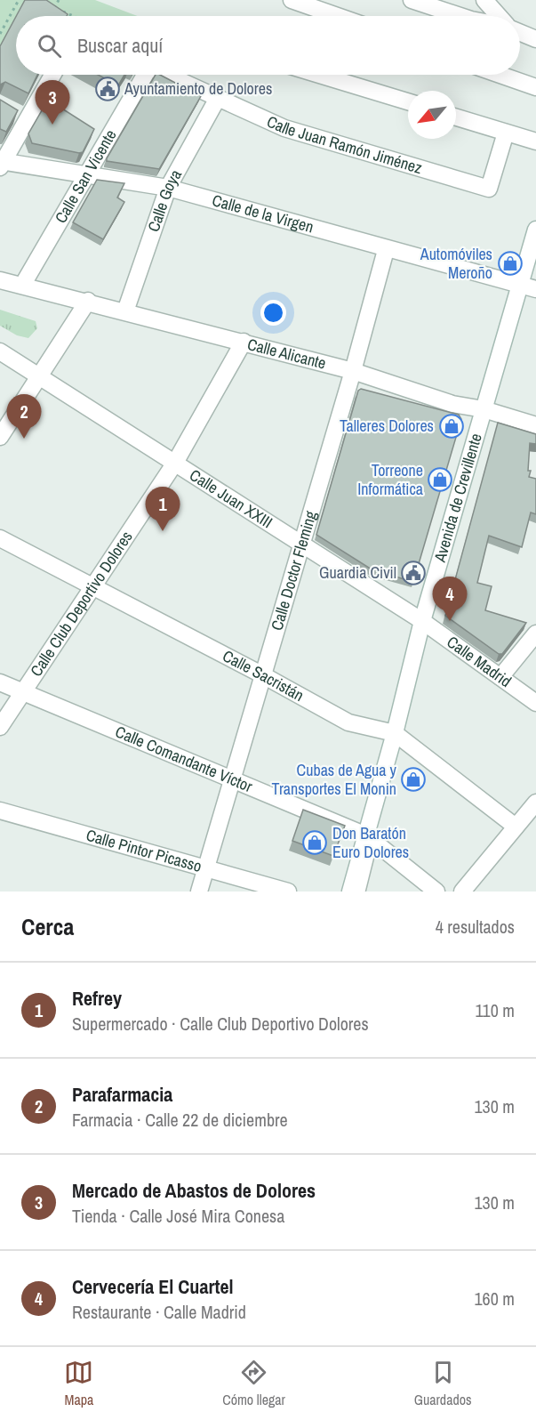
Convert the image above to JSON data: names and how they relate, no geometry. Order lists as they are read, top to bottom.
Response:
{
  "streets": {
    "street": [
      "Calle Juan Ramón Jiménez",
      "Calle San Vicente",
      "Calle Goya",
      "Calle de la Virgen",
      "Calle Alicante",
      "Calle Juan XXIII",
      "Avenida de Crevillente",
      "Calle Doctor Fleming",
      "Calle Club Deportivo Dolores",
      "Calle Madrid",
      "Calle Sacristán",
      "Calle Comandante Víctor",
      "Calle Pintor Picasso"
    ]
  },
  "crossings": [
    ["Calle Juan Ramón Jiménez", "Calle Goya"],
    ["Calle San Vicente", "Calle de la Virgen"],
    ["Calle San Vicente", "Calle Alicante"],
    ["Calle Goya", "Calle de la Virgen"],
    ["Calle Goya", "Calle Alicante"],
    ["Calle de la Virgen", "Avenida de Crevillente"],
    ["Calle de la Virgen", "Calle Doctor Fleming"],
    ["Calle Alicante", "Avenida de Crevillente"],
    ["Calle Alicante", "Calle Doctor Fleming"],
    ["Calle Alicante", "Calle Club Deportivo Dolores"],
    ["Calle Juan XXIII", "Avenida de Crevillente"],
    ["Calle Juan XXIII", "Calle Doctor Fleming"],
    ["Calle Juan XXIII", "Calle Club Deportivo Dolores"],
    ["Calle Juan XXIII", "Calle Madrid"],
    ["Avenida de Crevillente", "Calle Madrid"],
    ["Avenida de Crevillente", "Calle Sacristán"],
    ["Avenida de Crevillente", "Calle Comandante Víctor"],
    ["Calle Doctor Fleming", "Calle Sacristán"],
    ["Calle Doctor Fleming", "Calle Comandante Víctor"],
    ["Calle Doctor Fleming", "Calle Pintor Picasso"],
    ["Calle Club Deportivo Dolores", "Calle Sacristán"],
    ["Calle Club Deportivo Dolores", "Calle Comandante Víctor"]
  ],
  "places": {
    "public building": ["Ayuntamiento de Dolores", "Guardia Civil"],
    "shop": [
      "Automóviles Meroño",
      "Talleres Dolores",
      "Torreone Informática",
      "Cubas de Agua y Transportes El Monin",
      "Don Baratón Euro Dolores"
    ]
  },
  "north": "bottom left",
  "page": {
    "search": "Buscar aquí",
    "pins": [
      "3",
      "2",
      "1",
      "4"
    ],
    "heading": ["Cerca", "4 resultados"],
    "list": [
      {
        "mark": "1",
        "name": "Refrey",
        "note": "Supermercado · Calle Club Deportivo Dolores",
        "value": "110 m"
      },
      {
        "mark": "2",
        "name": "Parafarmacia",
        "note": "Farmacia · Calle 22 de diciembre",
        "value": "130 m"
      },
      {
        "mark": "3",
        "name": "Mercado de Abastos de Dolores",
        "note": "Tienda · Calle José Mira Conesa",
        "value": "130 m"
      },
      {
        "mark": "4",
        "name": "Cervecería El Cuartel",
        "note": "Restaurante · Calle Madrid",
        "value": "160 m"
      }
    ],
    "nav": ["Mapa", "Cómo llegar", "Guardados"]
  }
}
